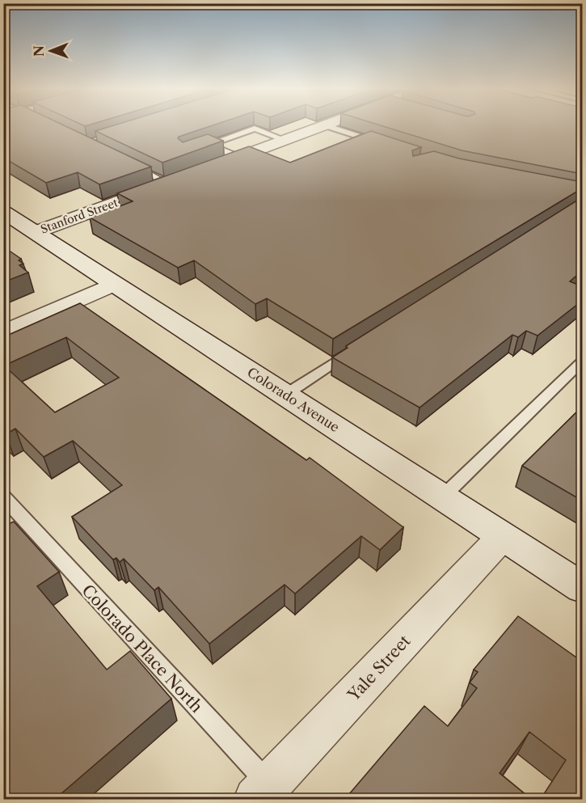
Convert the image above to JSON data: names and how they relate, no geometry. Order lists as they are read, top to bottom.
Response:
{
  "streets": {
    "street": ["Stanford Street", "Colorado Avenue", "Yale Street"],
    "lane": ["Colorado Place North"]
  },
  "crossings": [
    ["Stanford Street", "Colorado Avenue"],
    ["Colorado Avenue", "Yale Street"],
    ["Colorado Place North", "Yale Street"]
  ],
  "north": "left"
}
